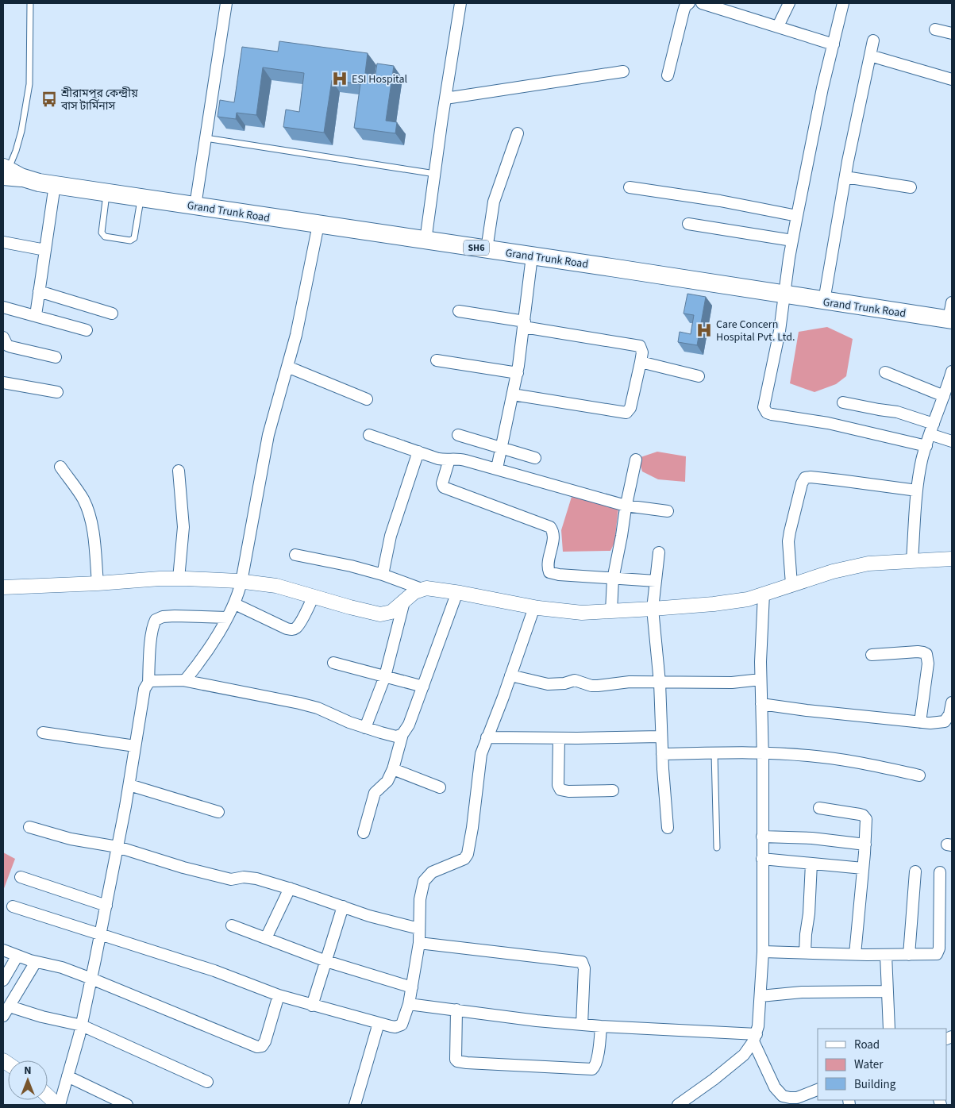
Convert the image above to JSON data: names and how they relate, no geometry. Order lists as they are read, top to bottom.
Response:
{
  "streets": {
    "main road": ["Grand Trunk Road", "SH6"]
  },
  "places": {
    "hospital": ["ESI Hospital", "Care Concern Hospital Pvt. Ltd."],
    "bus stop": ["শ্রীরামপুর কেন্দ্রীয় বাস টার্মিনাস"]
  },
  "legend": ["Road", "Water", "Building"],
  "north": "top"
}
